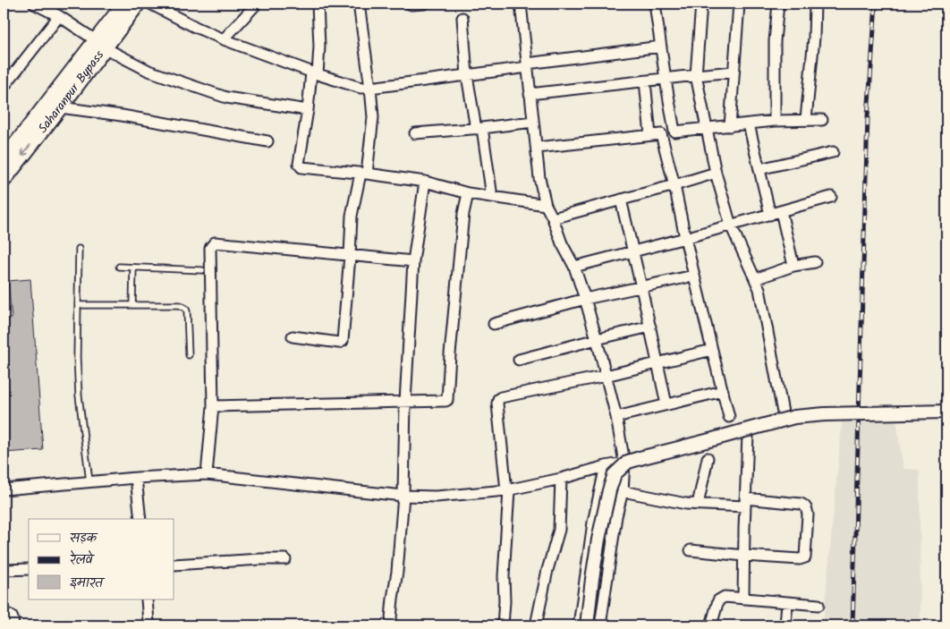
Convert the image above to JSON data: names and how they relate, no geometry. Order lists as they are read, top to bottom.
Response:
{
  "streets": {
    "main road": ["Saharanpur Bypass"]
  },
  "legend": ["सड़क", "रेलवे", "इमारत"]
}
